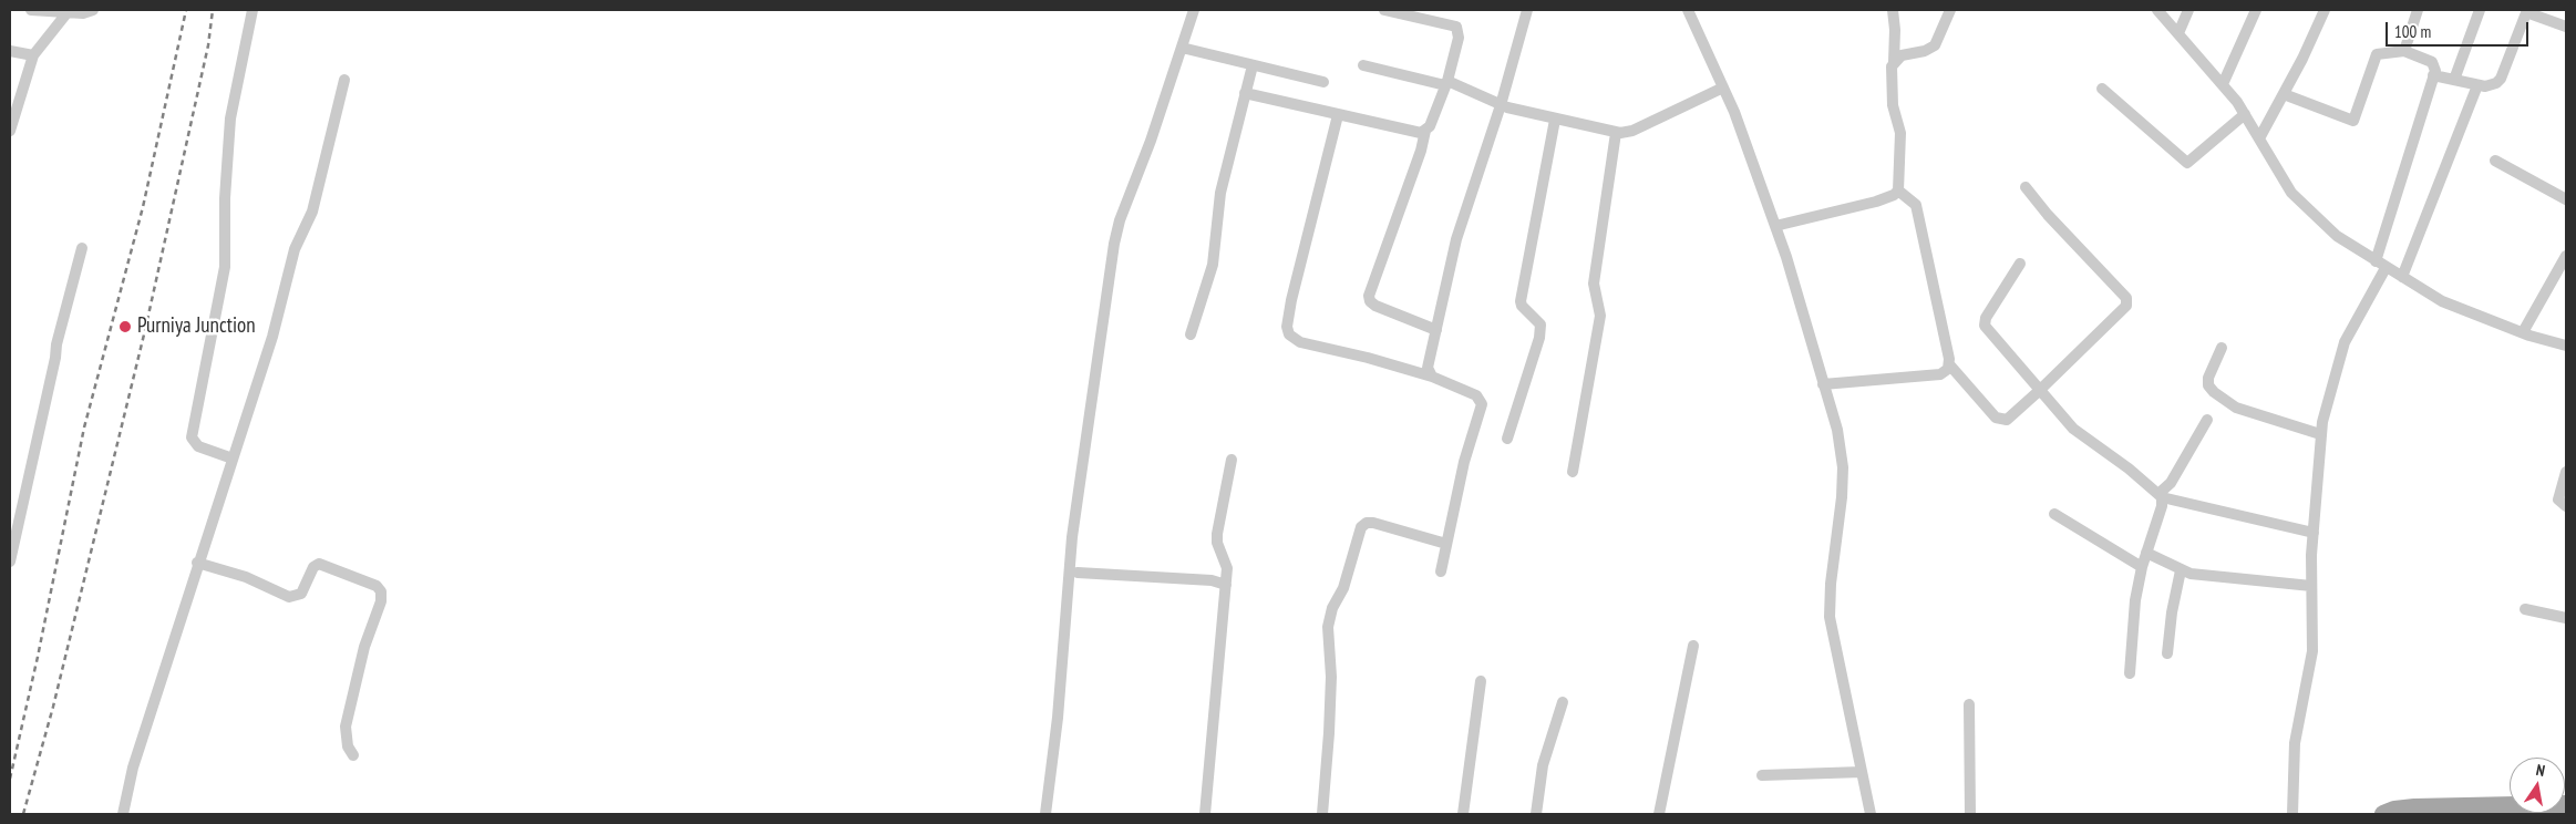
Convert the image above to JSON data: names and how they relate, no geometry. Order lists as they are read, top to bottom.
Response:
{
  "places": ["Purniya Junction"],
  "scale_bar": "100 m",
  "north": "top"
}
